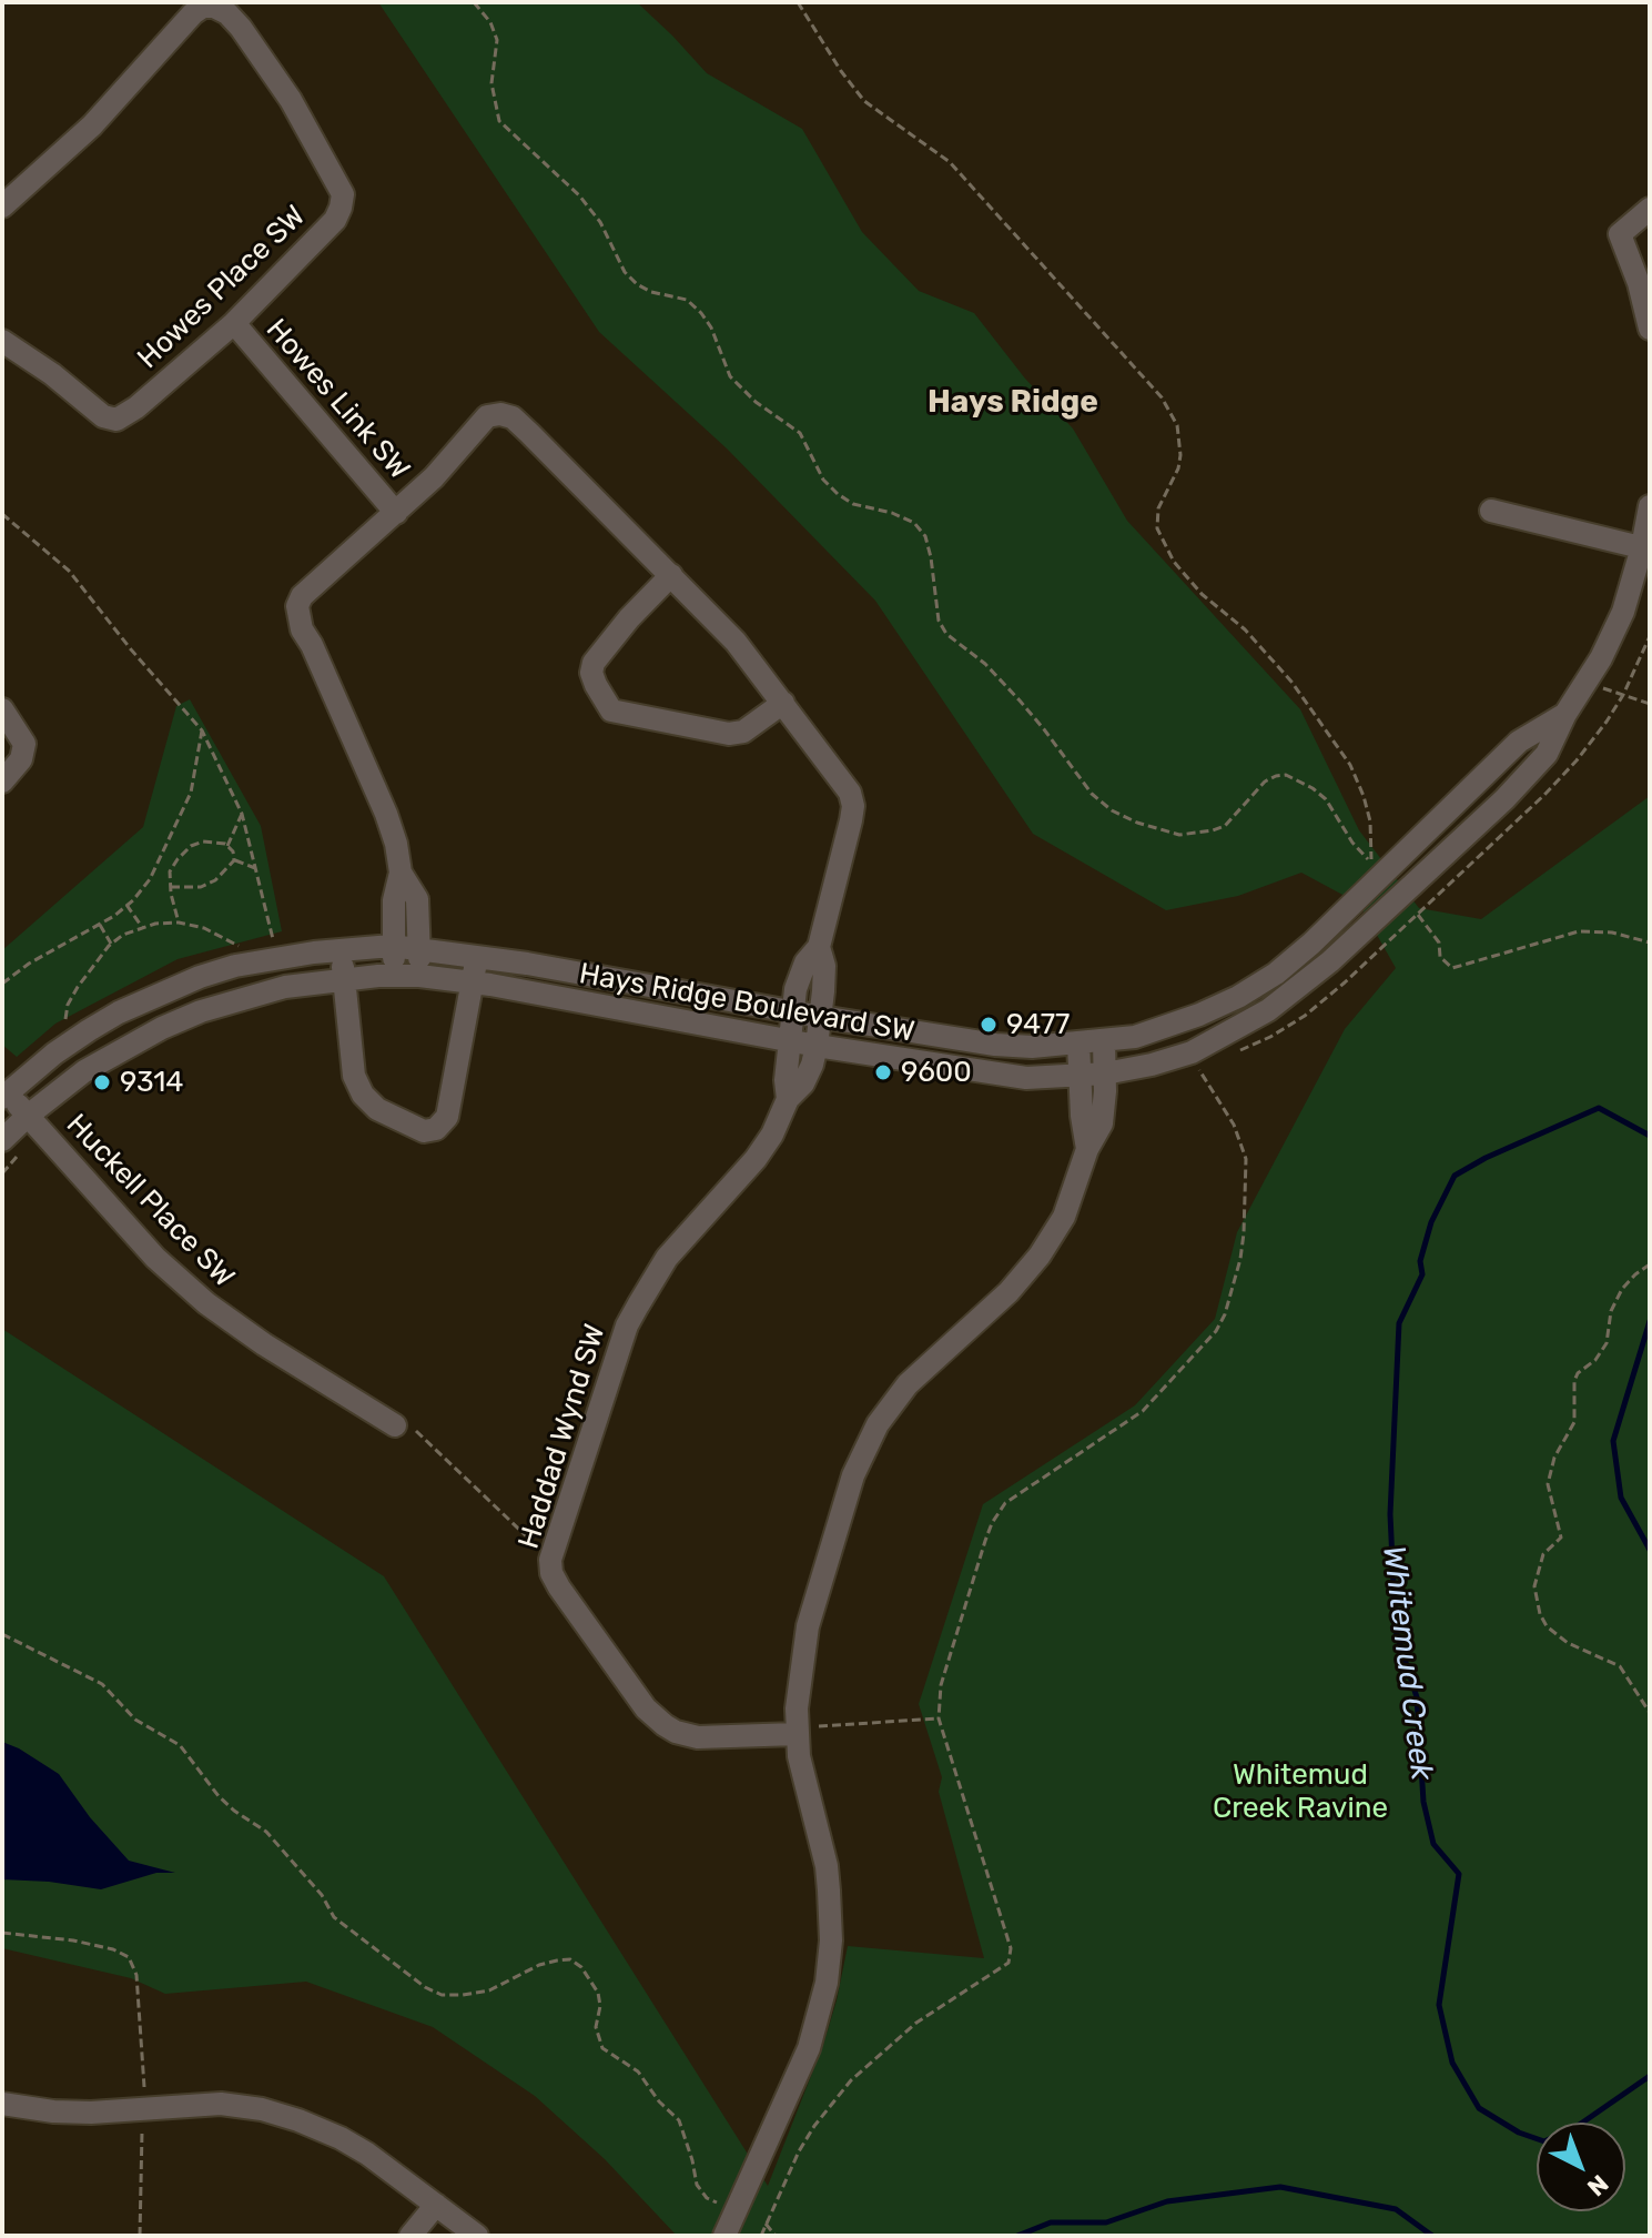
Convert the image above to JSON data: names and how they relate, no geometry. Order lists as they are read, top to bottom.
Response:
{
  "streets": {
    "street": [
      "Howes Place SW",
      "Howes Link SW",
      "Hays Ridge Boulevard SW",
      "Huckell Place SW",
      "Haddad Wynd SW"
    ]
  },
  "crossings": [
    ["Howes Place SW", "Howes Link SW"],
    ["Hays Ridge Boulevard SW", "Huckell Place SW"],
    ["Hays Ridge Boulevard SW", "Haddad Wynd SW"]
  ],
  "districts": ["Hays Ridge"],
  "water": ["Whitemud Creek"],
  "parks": ["Whitemud Creek Ravine"],
  "places": ["9477", "9600", "9314"],
  "north": "bottom right"
}
